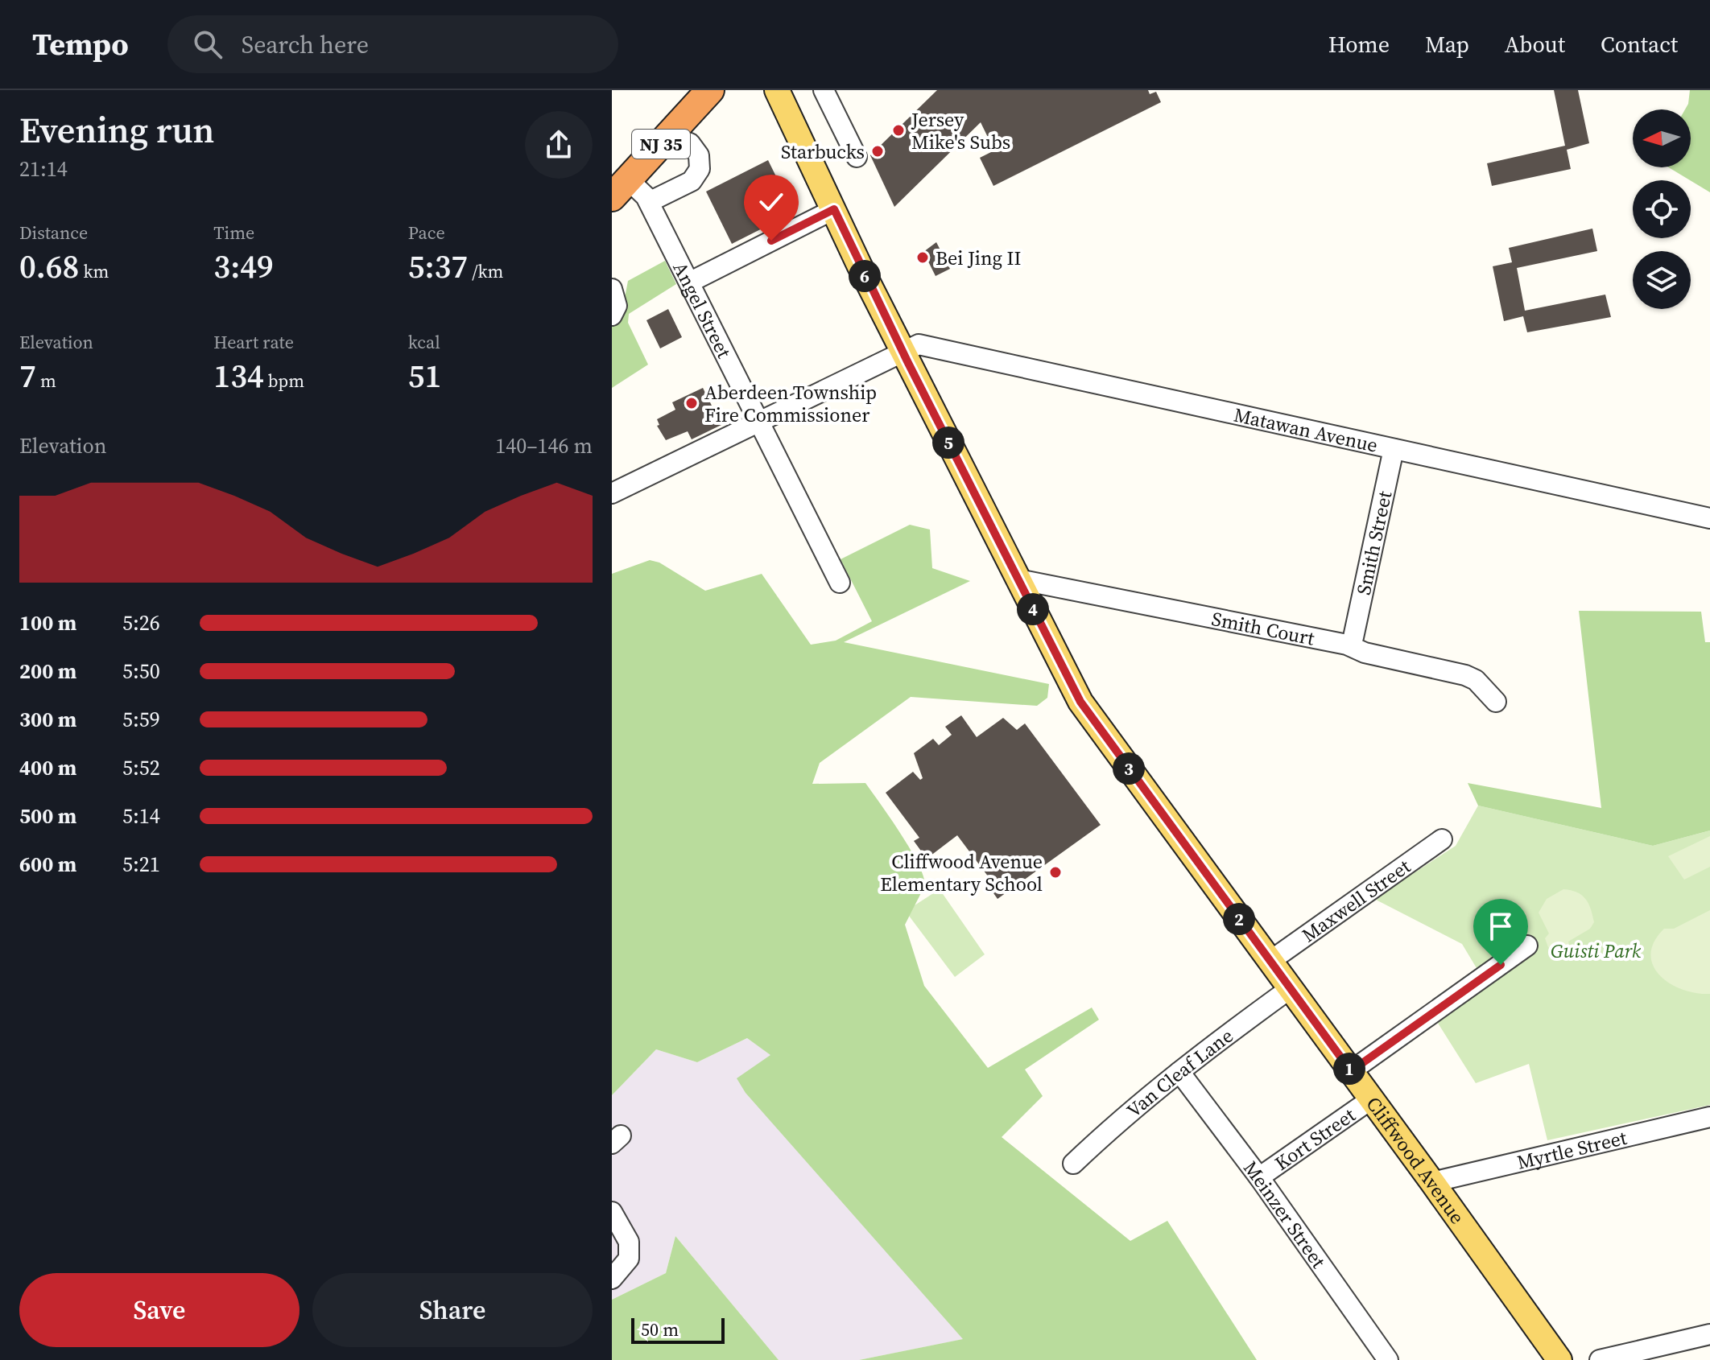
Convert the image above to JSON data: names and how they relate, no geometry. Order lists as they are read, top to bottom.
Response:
{
  "streets": {
    "highway": ["NJ 35"],
    "main road": ["Cliffwood Avenue"],
    "street": [
      "Angel Street",
      "Matawan Avenue",
      "Smith Street",
      "Smith Court",
      "Maxwell Street",
      "Van Cleaf Lane",
      "Kort Street",
      "Myrtle Street",
      "Meinzer Street"
    ]
  },
  "crossings": [
    ["NJ 35", "Angel Street"],
    ["Angel Street", "Matawan Avenue"],
    ["Matawan Avenue", "Smith Street"],
    ["Matawan Avenue", "Cliffwood Avenue"],
    ["Smith Court", "Cliffwood Avenue"],
    ["Maxwell Street", "Cliffwood Avenue"],
    ["Van Cleaf Lane", "Cliffwood Avenue"],
    ["Van Cleaf Lane", "Meinzer Street"],
    ["Kort Street", "Cliffwood Avenue"],
    ["Kort Street", "Meinzer Street"],
    ["Myrtle Street", "Cliffwood Avenue"]
  ],
  "parks": ["Guisti Park"],
  "places": [
    "Jersey Mike's Subs",
    "Starbucks",
    "Bei Jing II",
    "Aberdeen Township Fire Commissioner",
    "Cliffwood Avenue Elementary School"
  ],
  "scale_bar": "50 m",
  "north": "left",
  "page": {
    "header": "Tempo",
    "search": "Search here",
    "nav": [
      "Home",
      "Map",
      "About",
      "Contact"
    ],
    "heading": ["Evening run", "21:14"],
    "stats": [
      ["Distance", "0.68 km"],
      ["Time", "3:49"],
      ["Pace", "5:37 /km"],
      ["Elevation", "7 m"],
      ["Heart rate", "134 bpm"],
      ["kcal", "51"]
    ],
    "pins": [
      "6",
      "5",
      "4",
      "3",
      "2",
      "1"
    ],
    "chart": ["Elevation", "140–146 m"],
    "list": [
      {
        "name": "100 m",
        "note": "5:26"
      },
      {
        "name": "200 m",
        "note": "5:50"
      },
      {
        "name": "300 m",
        "note": "5:59"
      },
      {
        "name": "400 m",
        "note": "5:52"
      },
      {
        "name": "500 m",
        "note": "5:14"
      },
      {
        "name": "600 m",
        "note": "5:21"
      }
    ],
    "buttons": ["Save", "Share"],
    "scale": "50 m"
  }
}
